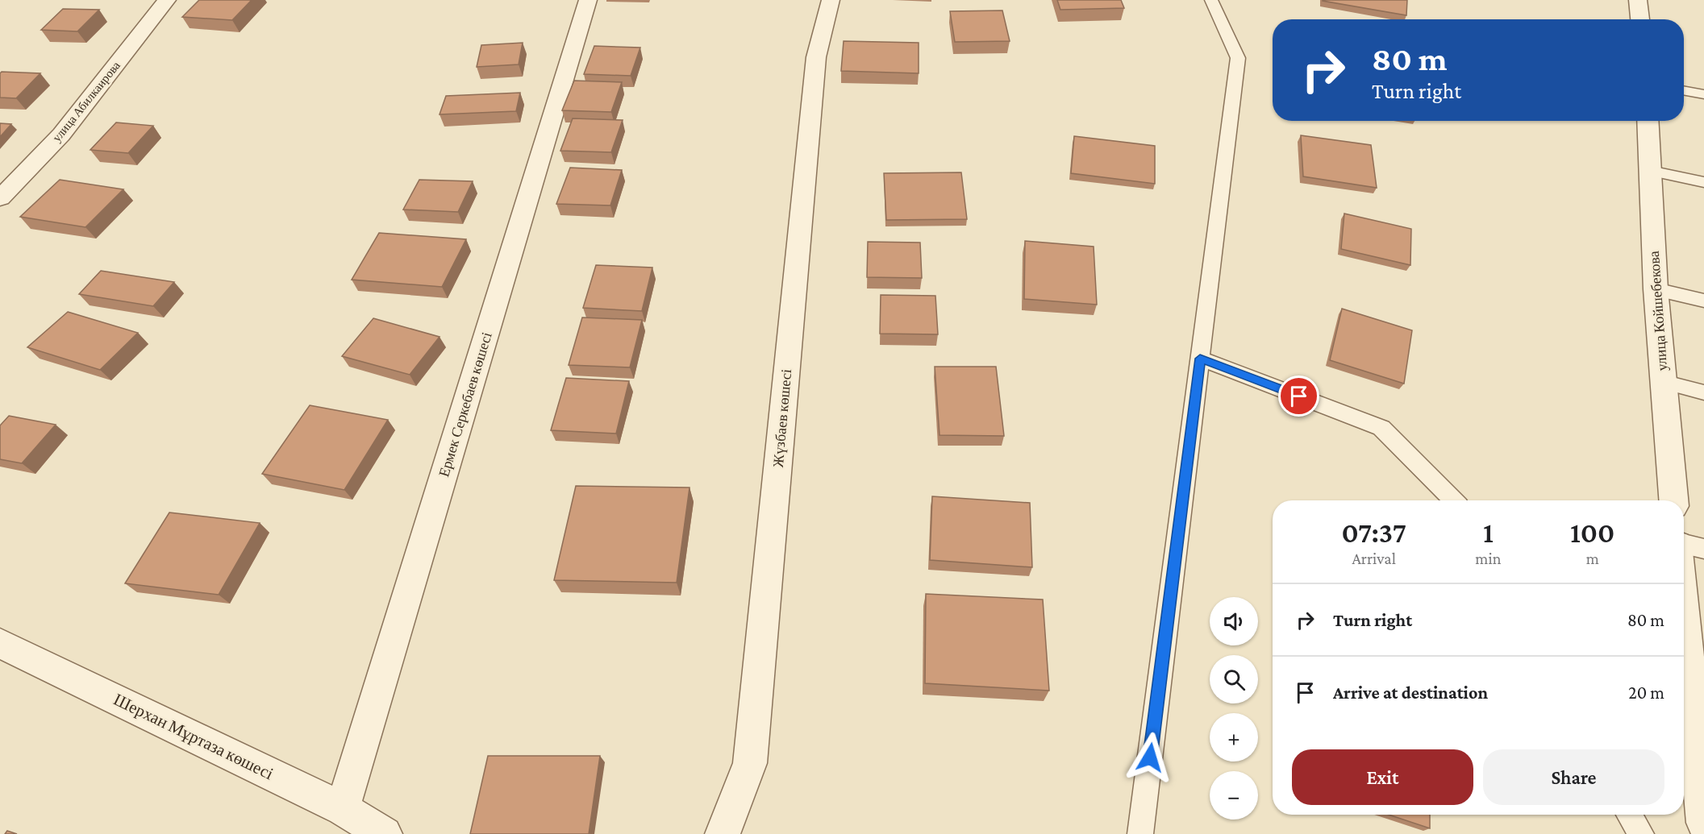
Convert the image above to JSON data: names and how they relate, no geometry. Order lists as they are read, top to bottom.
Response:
{
  "streets": {
    "street": [
      "улица Абилкаирова",
      "улица Койшебекова",
      "Ермек Серкебаев көшесі",
      "Жүзбаев көшесі",
      "Шерхан Мұртаза көшесі"
    ]
  },
  "crossings": [
    ["Ермек Серкебаев көшесі", "Шерхан Мұртаза көшесі"]
  ],
  "page": {
    "turn": ["80 m", "Turn right"],
    "eta": [
      "07:37",
      "Arrival",
      "1",
      "min",
      "100",
      "m"
    ],
    "list": [
      {
        "name": "Turn right",
        "value": "80 m"
      },
      {
        "name": "Arrive at destination",
        "value": "20 m"
      }
    ],
    "map_buttons": ["+", "−"],
    "buttons": ["Exit", "Share"]
  }
}
